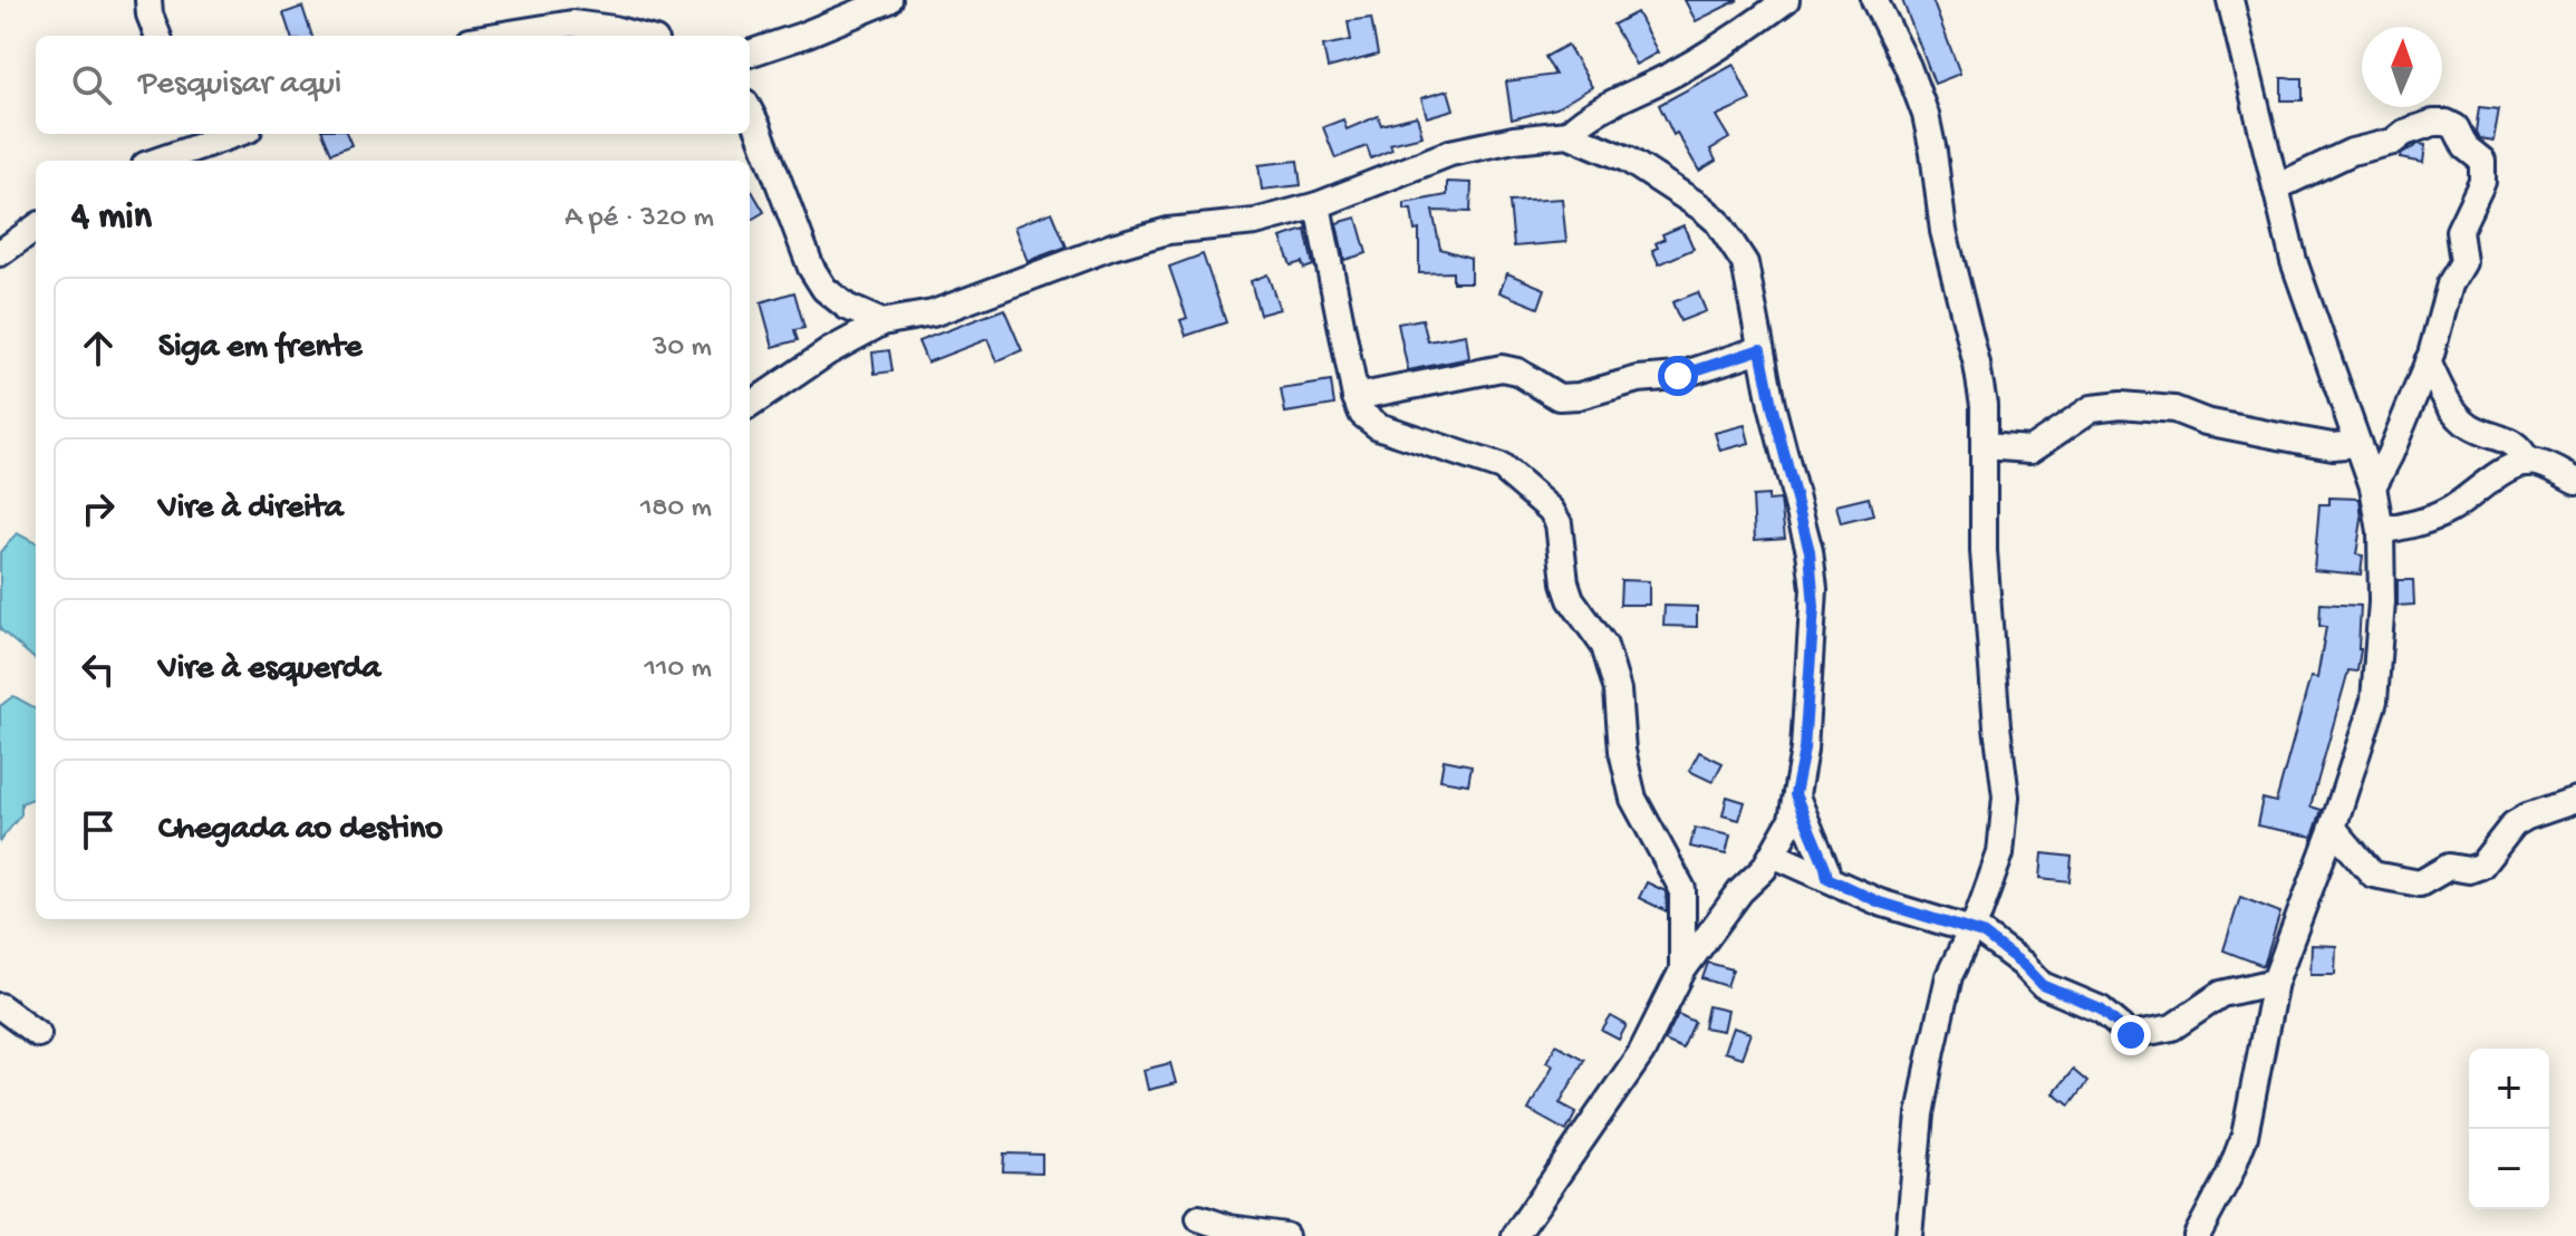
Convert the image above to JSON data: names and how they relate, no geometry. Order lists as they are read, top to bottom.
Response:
{
  "north": "top",
  "page": {
    "search": "Pesquisar aqui",
    "heading": ["4 min", "A pé · 320 m"],
    "list": [
      ["Siga em frente", "30 m"],
      ["Vire à direita", "180 m"],
      ["Vire à esquerda", "110 m"],
      "Chegada ao destino"
    ],
    "map_buttons": ["+", "−"]
  }
}
